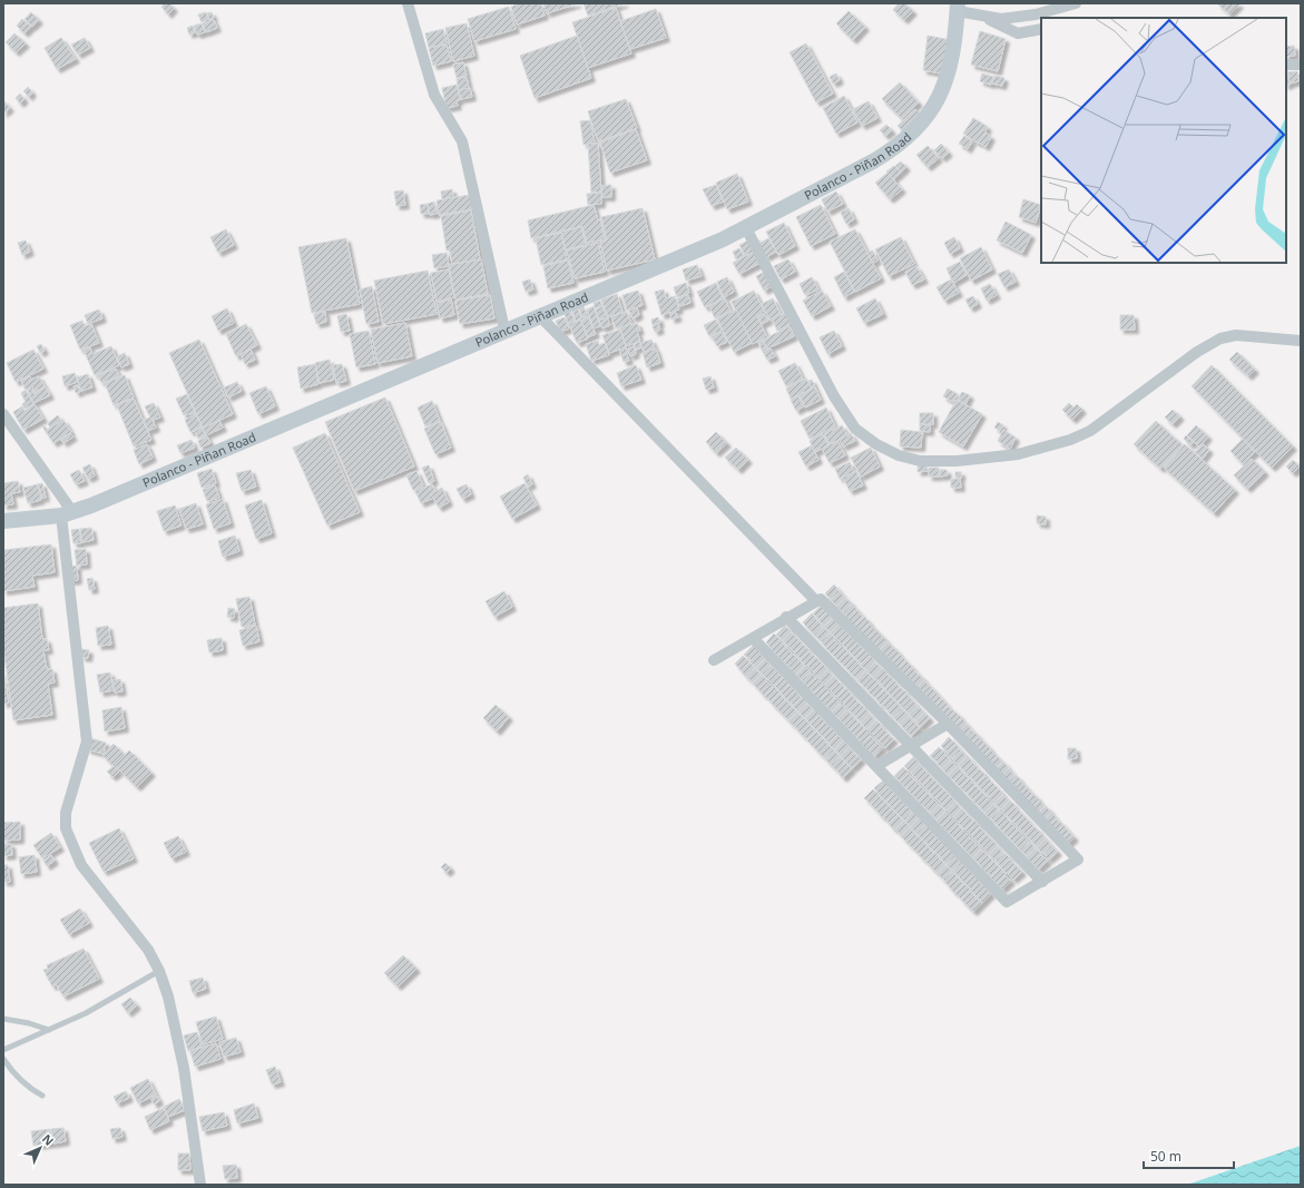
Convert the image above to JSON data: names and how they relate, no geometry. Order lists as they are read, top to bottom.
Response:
{
  "streets": {
    "main road": ["Polanco - Piñan Road"]
  },
  "scale_bar": "50 m",
  "north": "top right"
}
